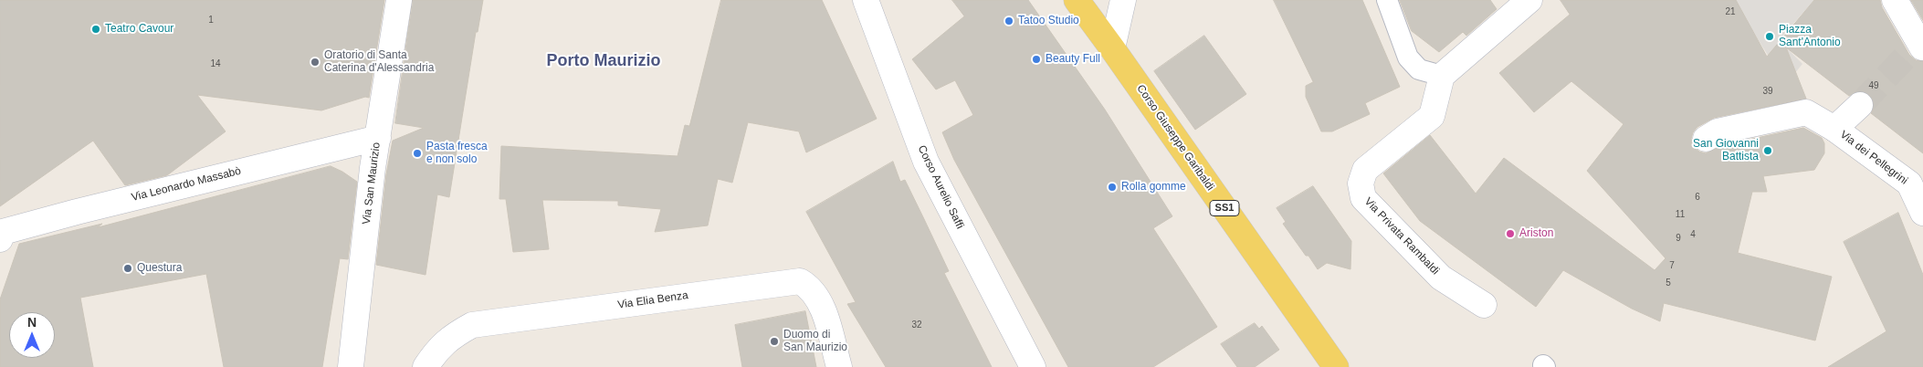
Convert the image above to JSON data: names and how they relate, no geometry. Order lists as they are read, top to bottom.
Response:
{
  "streets": {
    "main road": ["Corso Giuseppe Garibaldi", "SS1"],
    "street": [
      "Via dei Pellegrini",
      "Via San Maurizio",
      "Via Leonardo Massabò",
      "Corso Aurelio Saffi",
      "Via Privata Rambaldi",
      "Via Elia Benza"
    ]
  },
  "crossings": [
    ["Via San Maurizio", "Via Leonardo Massabò"]
  ],
  "districts": ["Porto Maurizio"],
  "places": [
    "Tatoo Studio",
    "Teatro Cavour",
    "Piazza Sant'Antonio",
    "Beauty Full",
    "Oratorio di Santa Caterina d'Alessandria",
    "San Giovanni Battista",
    "Pasta fresca e non solo",
    "Rolla gomme",
    "Ariston",
    "Questura",
    "Duomo di San Maurizio"
  ],
  "house_numbers": [
    "21",
    "1",
    "14",
    "49",
    "39",
    "6",
    "11",
    "4",
    "9",
    "7",
    "5",
    "32"
  ],
  "north": "top"
}
